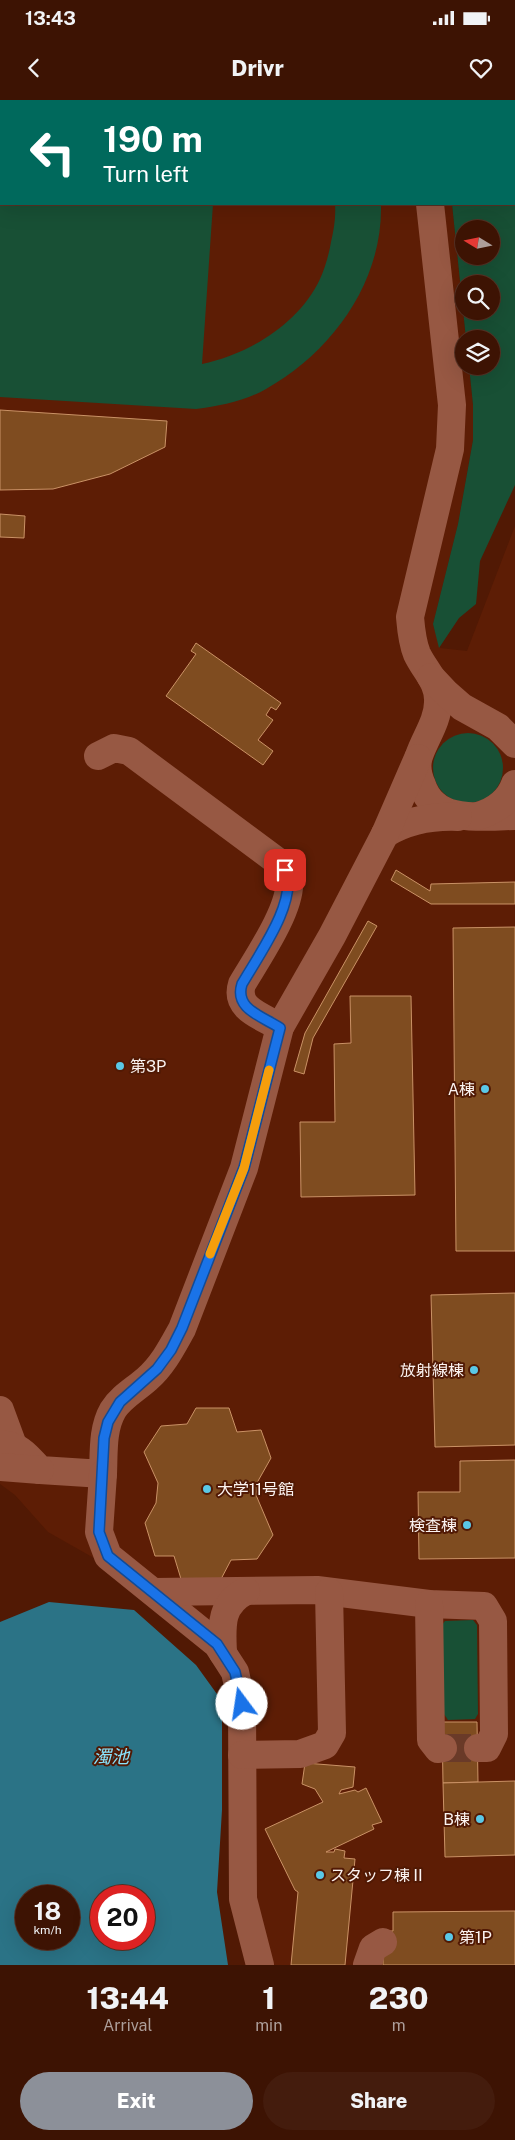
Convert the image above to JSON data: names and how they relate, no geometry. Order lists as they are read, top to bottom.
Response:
{
  "water": ["濁池"],
  "places": [
    "第3P",
    "A棟",
    "放射線棟",
    "大学11号館",
    "検査棟",
    "B棟",
    "スタッフ棟Ⅱ",
    "第1P"
  ],
  "north": "left",
  "page": {
    "status": "13:43",
    "header": "Drivr",
    "turn": ["190 m", "Turn left"],
    "speed": "18 km/h",
    "limit": "20",
    "eta": [
      "13:44",
      "Arrival",
      "1",
      "min",
      "230",
      "m"
    ],
    "buttons": ["Exit", "Share"]
  }
}
